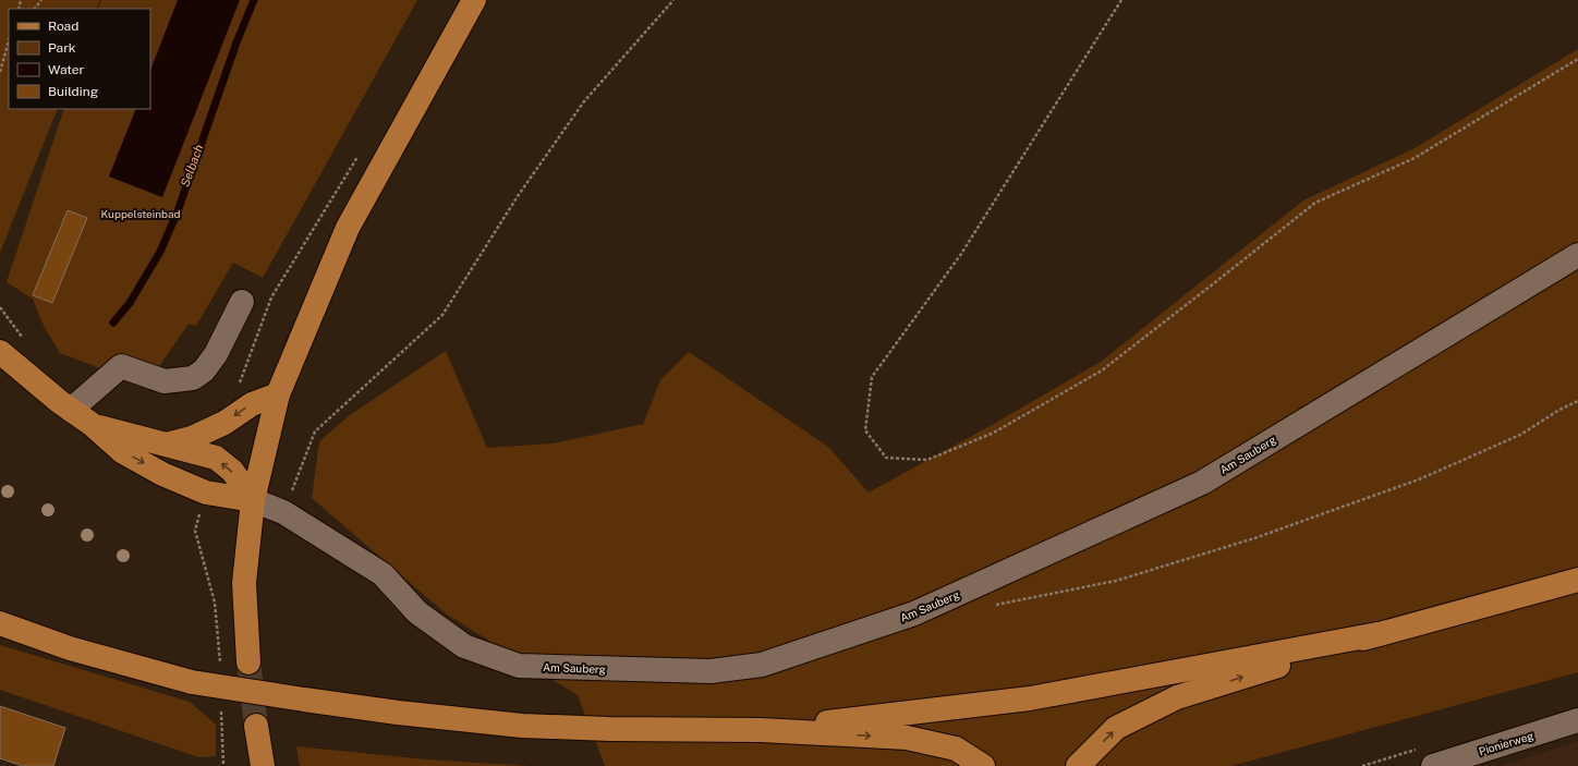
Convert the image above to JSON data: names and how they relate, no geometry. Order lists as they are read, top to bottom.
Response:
{
  "streets": {
    "street": ["Am Sauberg", "Pionierweg"]
  },
  "water": ["Selbach"],
  "parks": ["Kuppelsteinbad"],
  "legend": [
    "Road",
    "Park",
    "Water",
    "Building"
  ]
}
